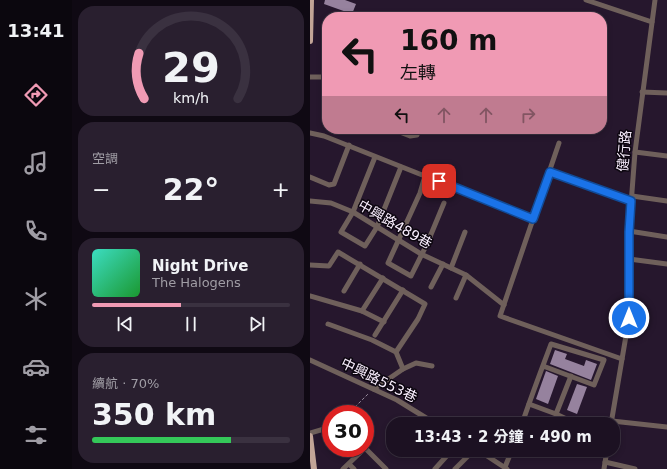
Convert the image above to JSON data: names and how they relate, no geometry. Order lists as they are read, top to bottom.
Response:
{
  "streets": {
    "street": ["健行路", "中興路489巷", "中興路553巷"]
  },
  "page": {
    "tabs": "13:41",
    "turn": ["160 m", "左轉"],
    "tile": [
      "空調",
      ["續航 · 70%", "350 km"]
    ],
    "heat": ["−", "22°", "+"],
    "song": ["Night Drive", "The Halogens"],
    "limit": "30",
    "trip": "13:43 · 2 分鐘 · 490 m",
    "gauge": ["29", "km/h"]
  }
}
